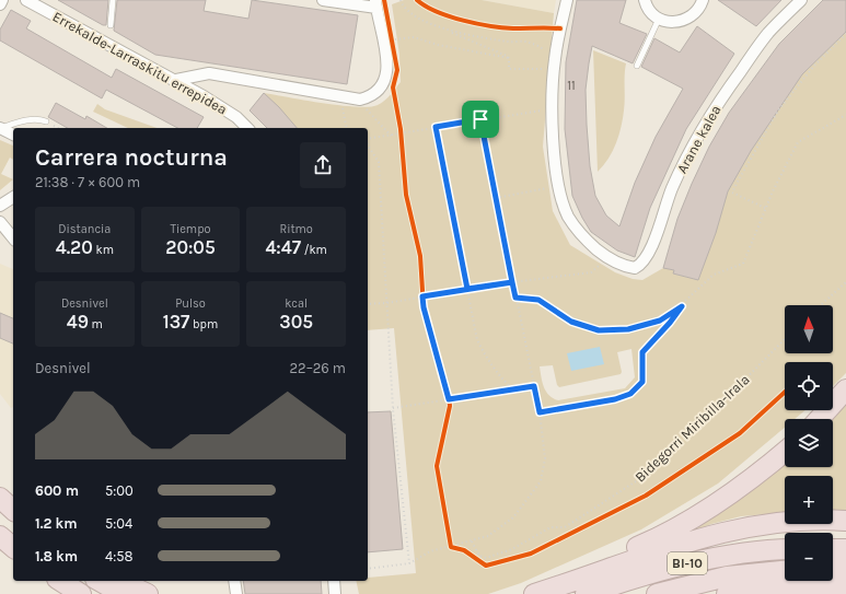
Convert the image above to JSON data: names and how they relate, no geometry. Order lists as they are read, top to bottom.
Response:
{
  "streets": {
    "highway": ["BI-10"],
    "street": ["Errekalde-Larraskitu errepidea", "Arane kalea"],
    "path": ["Bidegorri Miribilla-Irala"]
  },
  "house_numbers": ["11"],
  "north": "top",
  "page": {
    "heading": ["Carrera nocturna", "21:38 · 7 × 600 m"],
    "stats": [
      ["Distancia", "4.20 km"],
      ["Tiempo", "20:05"],
      ["Ritmo", "4:47 /km"],
      ["Desnivel", "49 m"],
      ["Pulso", "137 bpm"],
      ["kcal", "305"]
    ],
    "map_buttons": ["+", "−"],
    "chart": ["Desnivel", "22–26 m"],
    "list": [
      {
        "name": "600 m",
        "note": "5:00"
      },
      {
        "name": "1.2 km",
        "note": "5:04"
      },
      {
        "name": "1.8 km",
        "note": "4:58"
      }
    ]
  }
}
